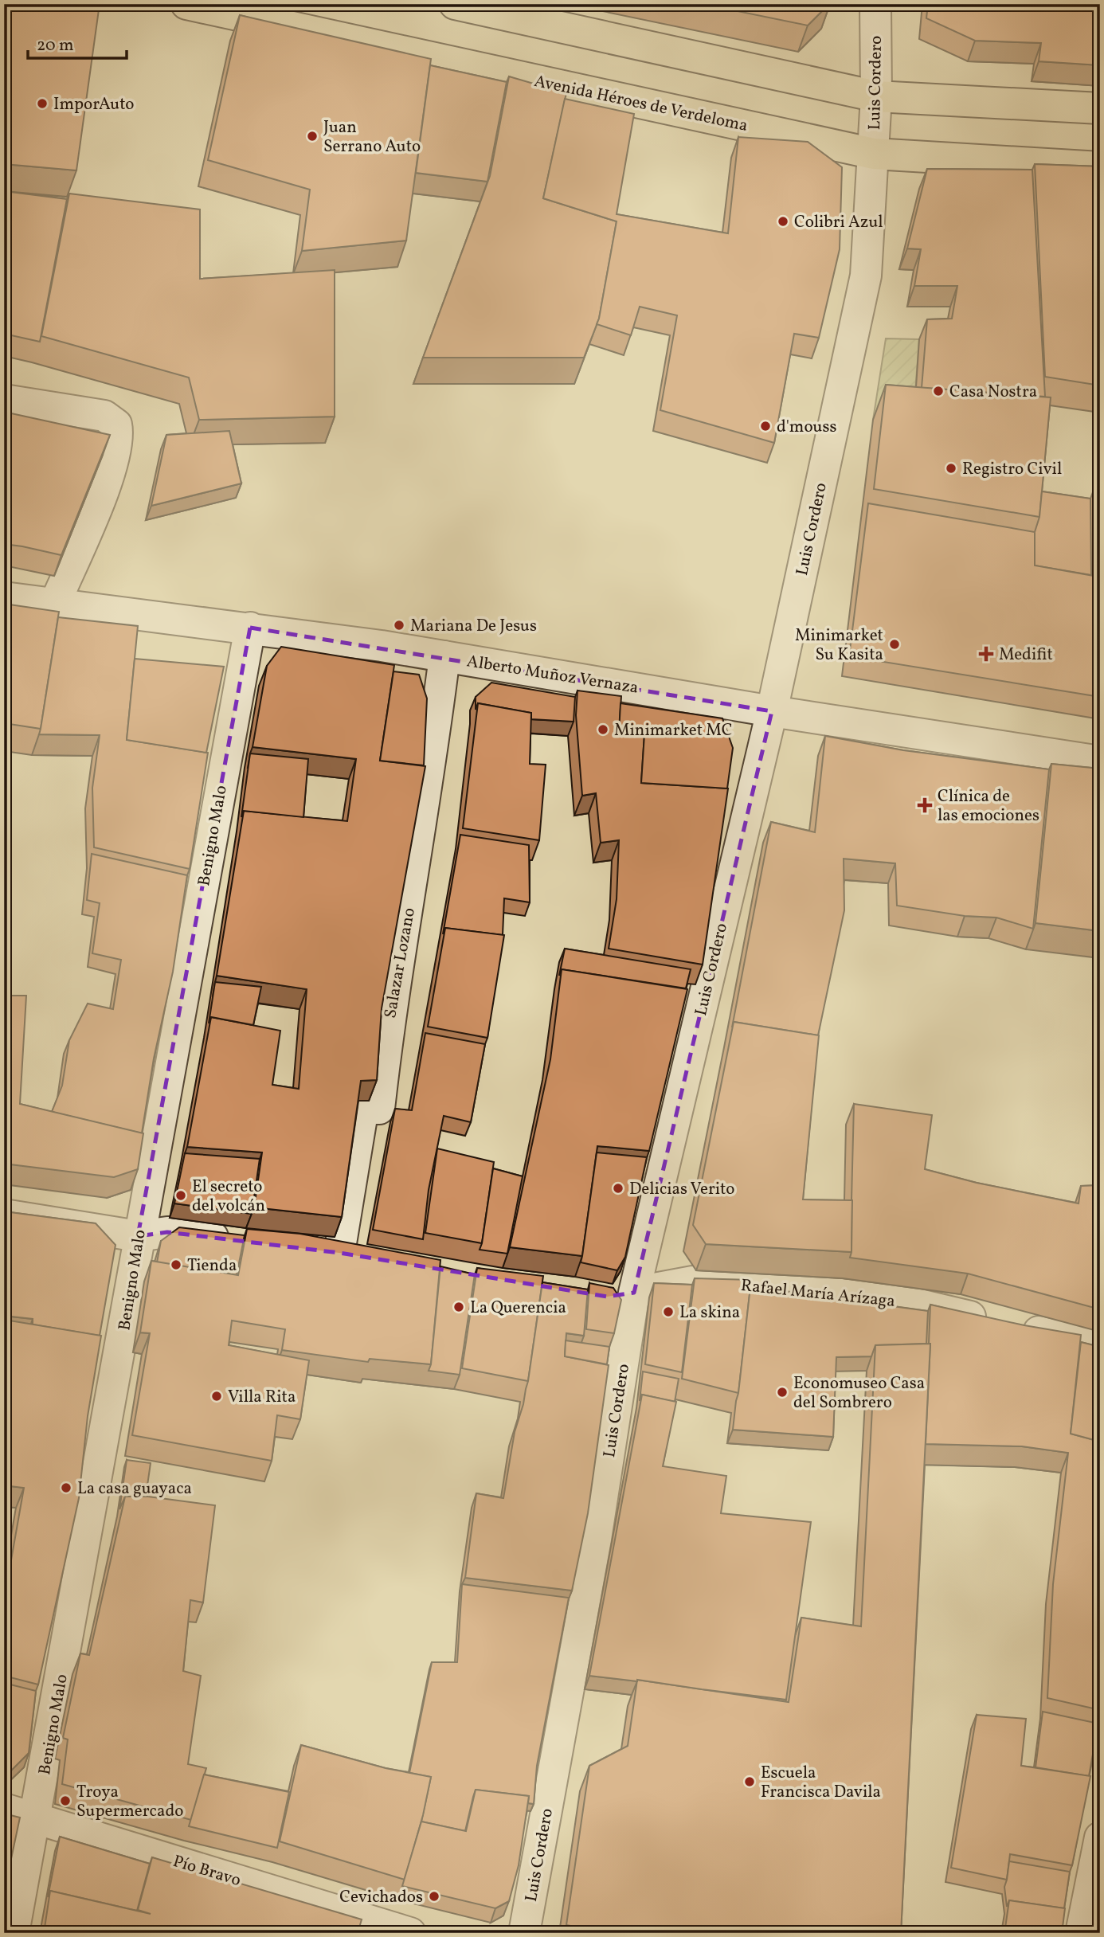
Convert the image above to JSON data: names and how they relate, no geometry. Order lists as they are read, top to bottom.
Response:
{
  "streets": {
    "main road": ["Avenida Héroes de Verdeloma"],
    "street": [
      "Luis Cordero",
      "Alberto Muñoz Vernaza",
      "Benigno Malo",
      "Salazar Lozano",
      "Rafael María Arízaga",
      "Pío Bravo"
    ]
  },
  "crossings": [
    ["Luis Cordero", "Avenida Héroes de Verdeloma"],
    ["Luis Cordero", "Alberto Muñoz Vernaza"],
    ["Luis Cordero", "Rafael María Arízaga"],
    ["Alberto Muñoz Vernaza", "Benigno Malo"],
    ["Alberto Muñoz Vernaza", "Salazar Lozano"],
    ["Benigno Malo", "Pío Bravo"]
  ],
  "places": {
    "other": [
      "ImporAuto",
      "Juan Serrano Auto",
      "Colibri Azul",
      "Casa Nostra",
      "d'mouss",
      "Registro Civil",
      "Mariana De Jesus",
      "Minimarket Su Kasita",
      "Minimarket MC",
      "Delicias Verito",
      "El secreto del volcán",
      "Tienda",
      "La Querencia",
      "La skina",
      "Economuseo Casa del Sombrero",
      "Villa Rita",
      "La casa guayaca",
      "Escuela Francisca Davila",
      "Troya Supermercado",
      "Cevichados"
    ],
    "health": ["Medifit", "Clínica de las emociones"]
  },
  "scale_bar": "20 m"
}
